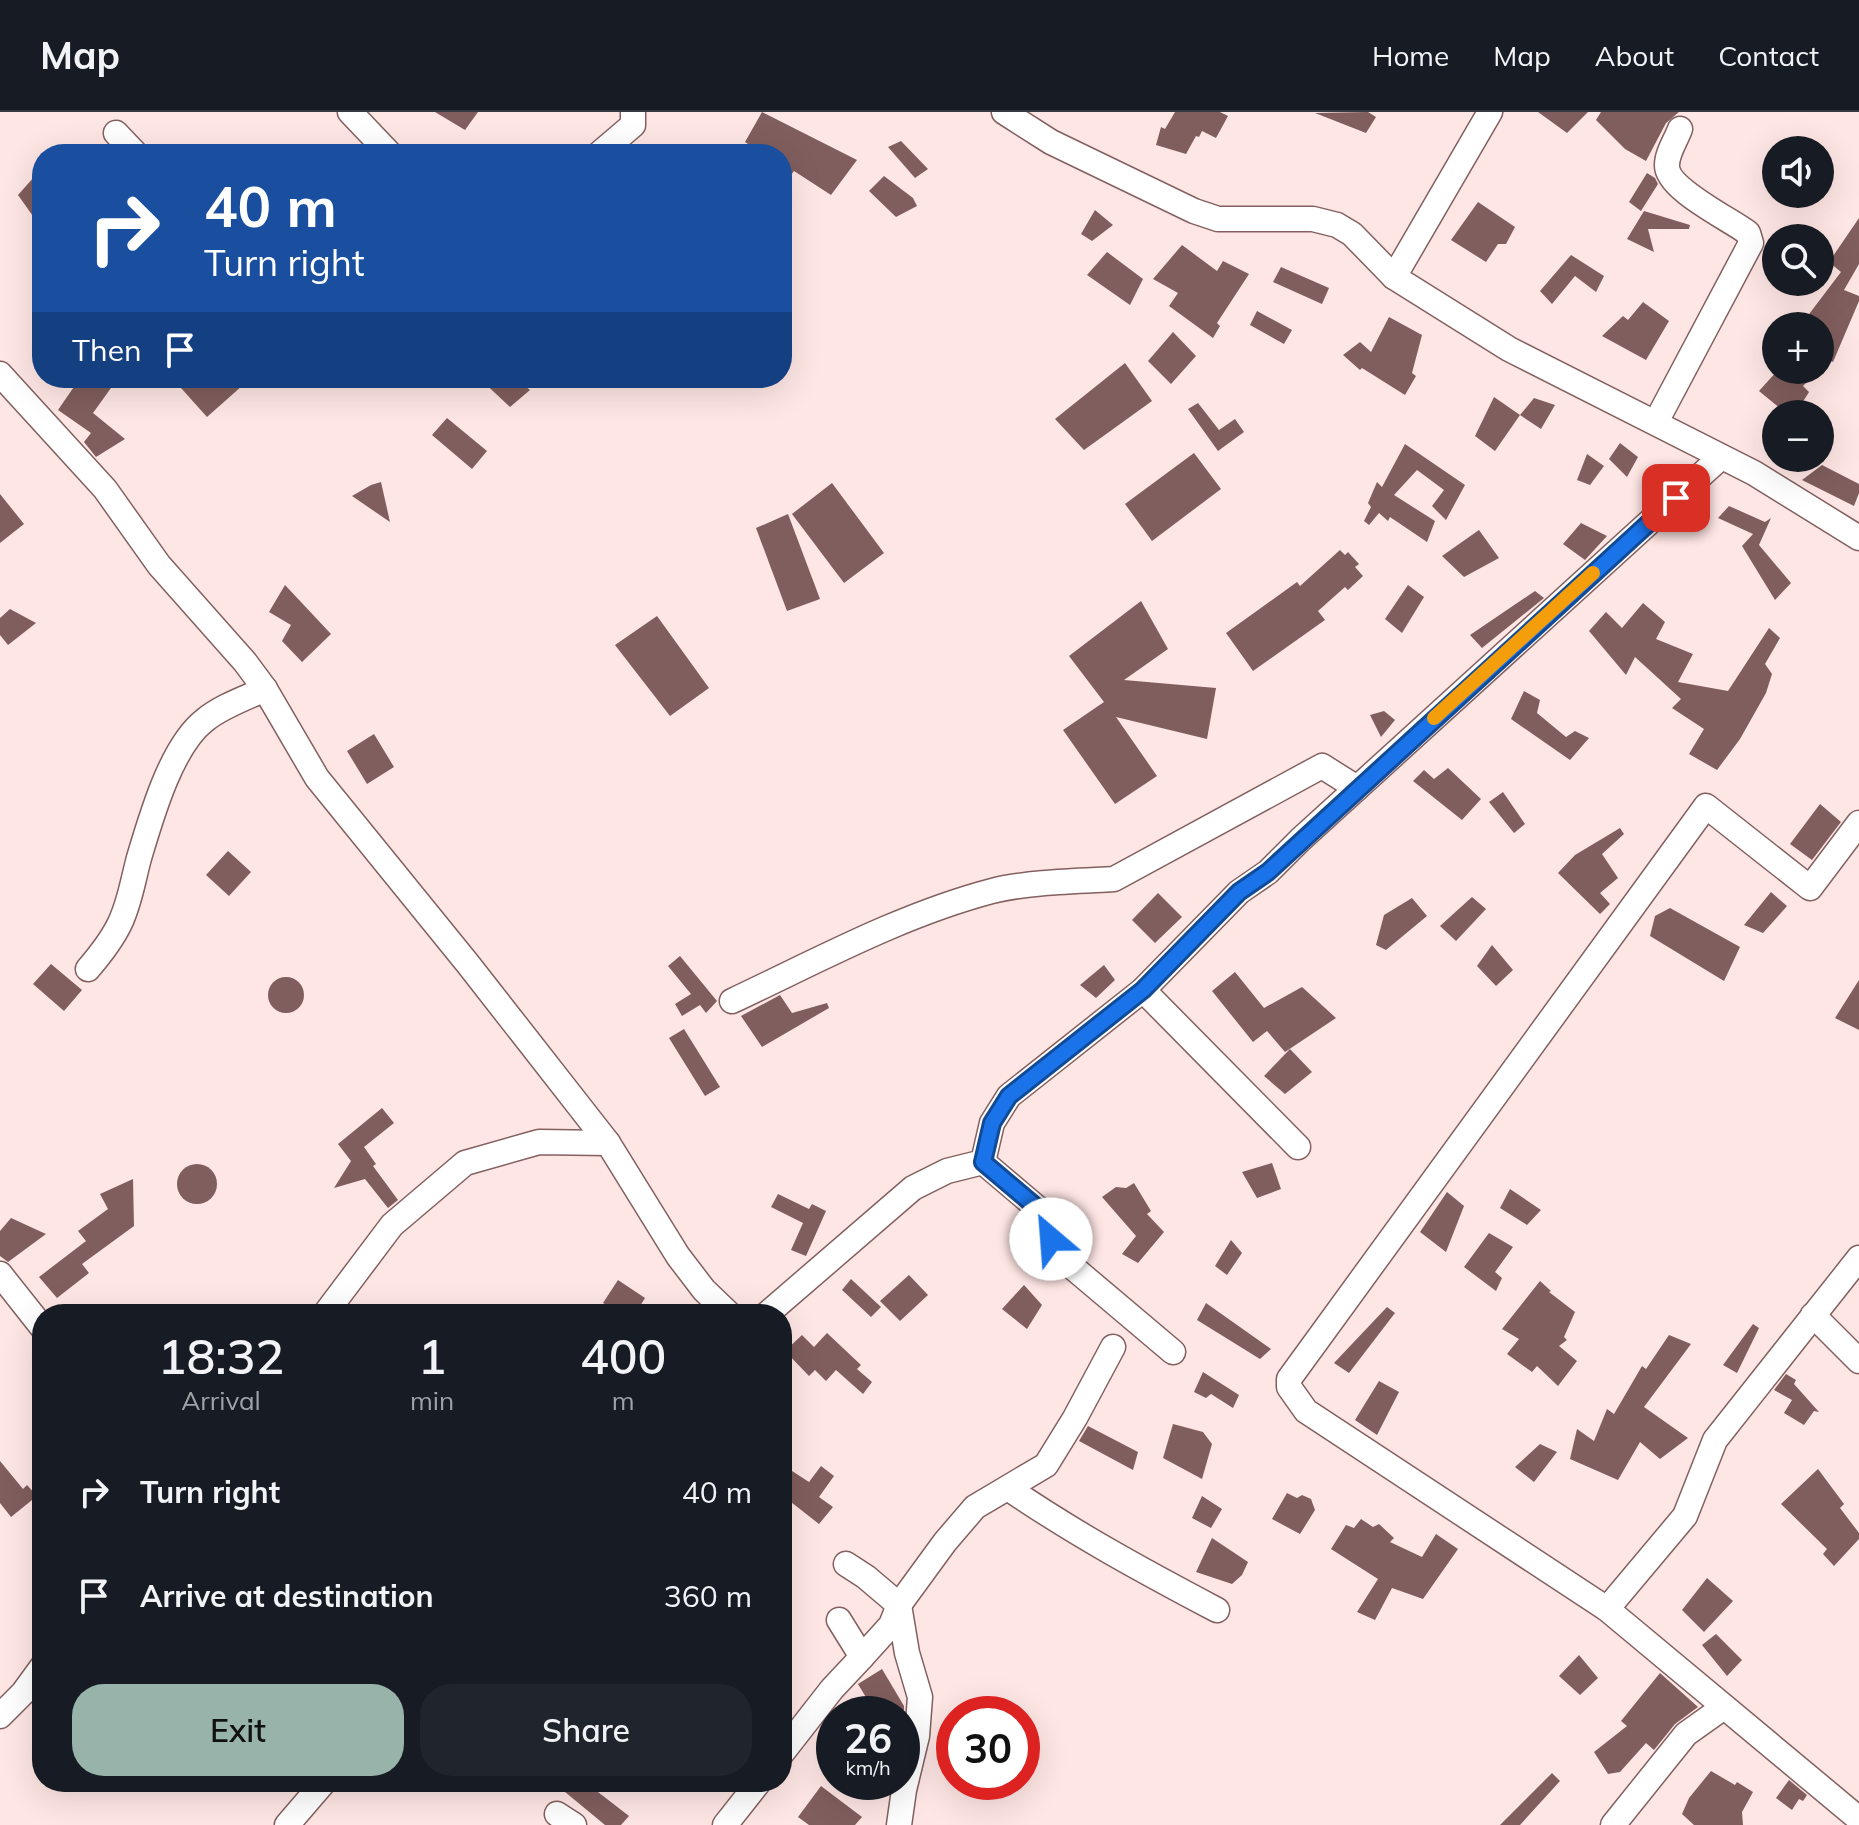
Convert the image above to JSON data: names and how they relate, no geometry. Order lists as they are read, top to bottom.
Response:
{
  "page": {
    "header": "Map",
    "nav": [
      "Home",
      "Map",
      "About",
      "Contact"
    ],
    "map_buttons": ["+", "−"],
    "turn": ["40 m", "Turn right"],
    "then": "Then",
    "eta": [
      "18:32",
      "Arrival",
      "1",
      "min",
      "400",
      "m"
    ],
    "list": [
      {
        "name": "Turn right",
        "value": "40 m"
      },
      {
        "name": "Arrive at destination",
        "value": "360 m"
      }
    ],
    "buttons": ["Exit", "Share"],
    "speed": "26 km/h",
    "limit": "30"
  }
}
